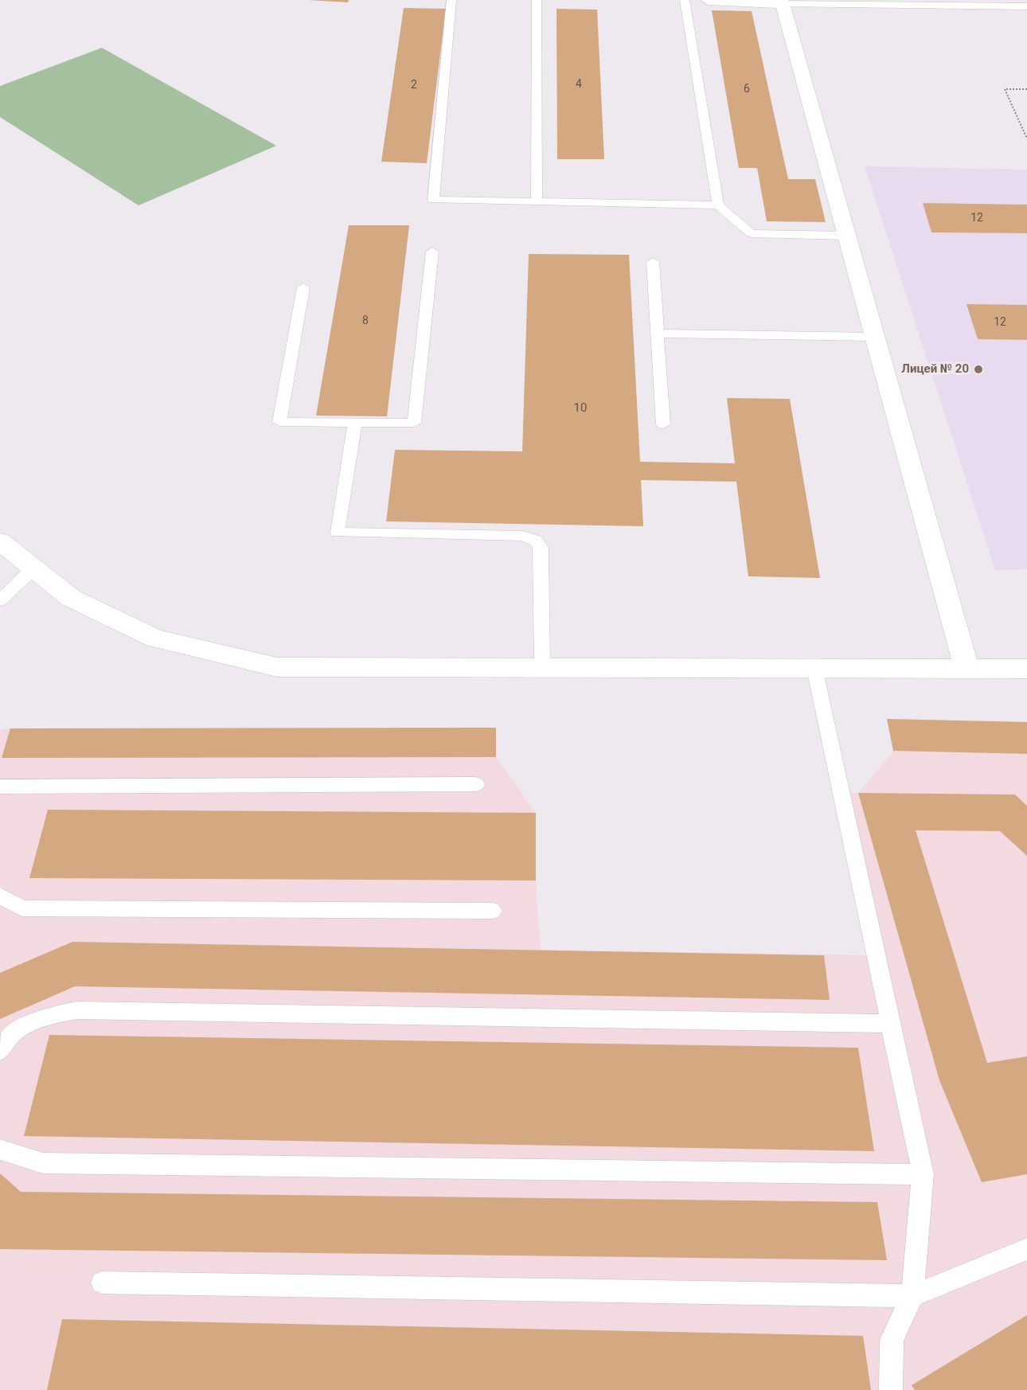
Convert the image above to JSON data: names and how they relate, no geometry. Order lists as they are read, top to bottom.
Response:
{
  "places": ["Лицей № 20"],
  "house_numbers": [
    "4",
    "2",
    "6",
    "12",
    "8",
    "12",
    "10"
  ]
}
